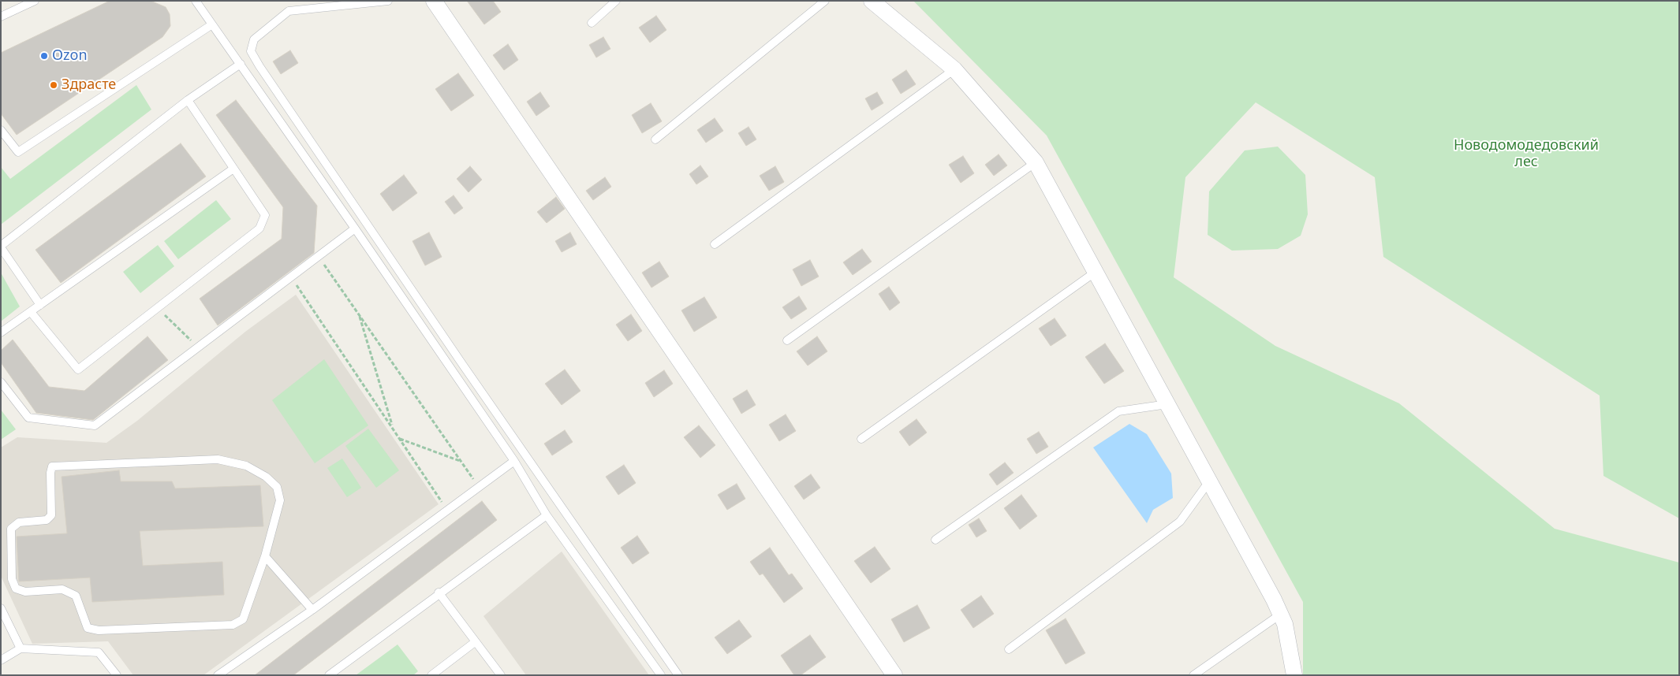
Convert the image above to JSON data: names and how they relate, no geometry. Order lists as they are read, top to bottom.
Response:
{
  "parks": ["Новодомодедовский лес"],
  "places": ["Ozon", "Здрасте"]
}
